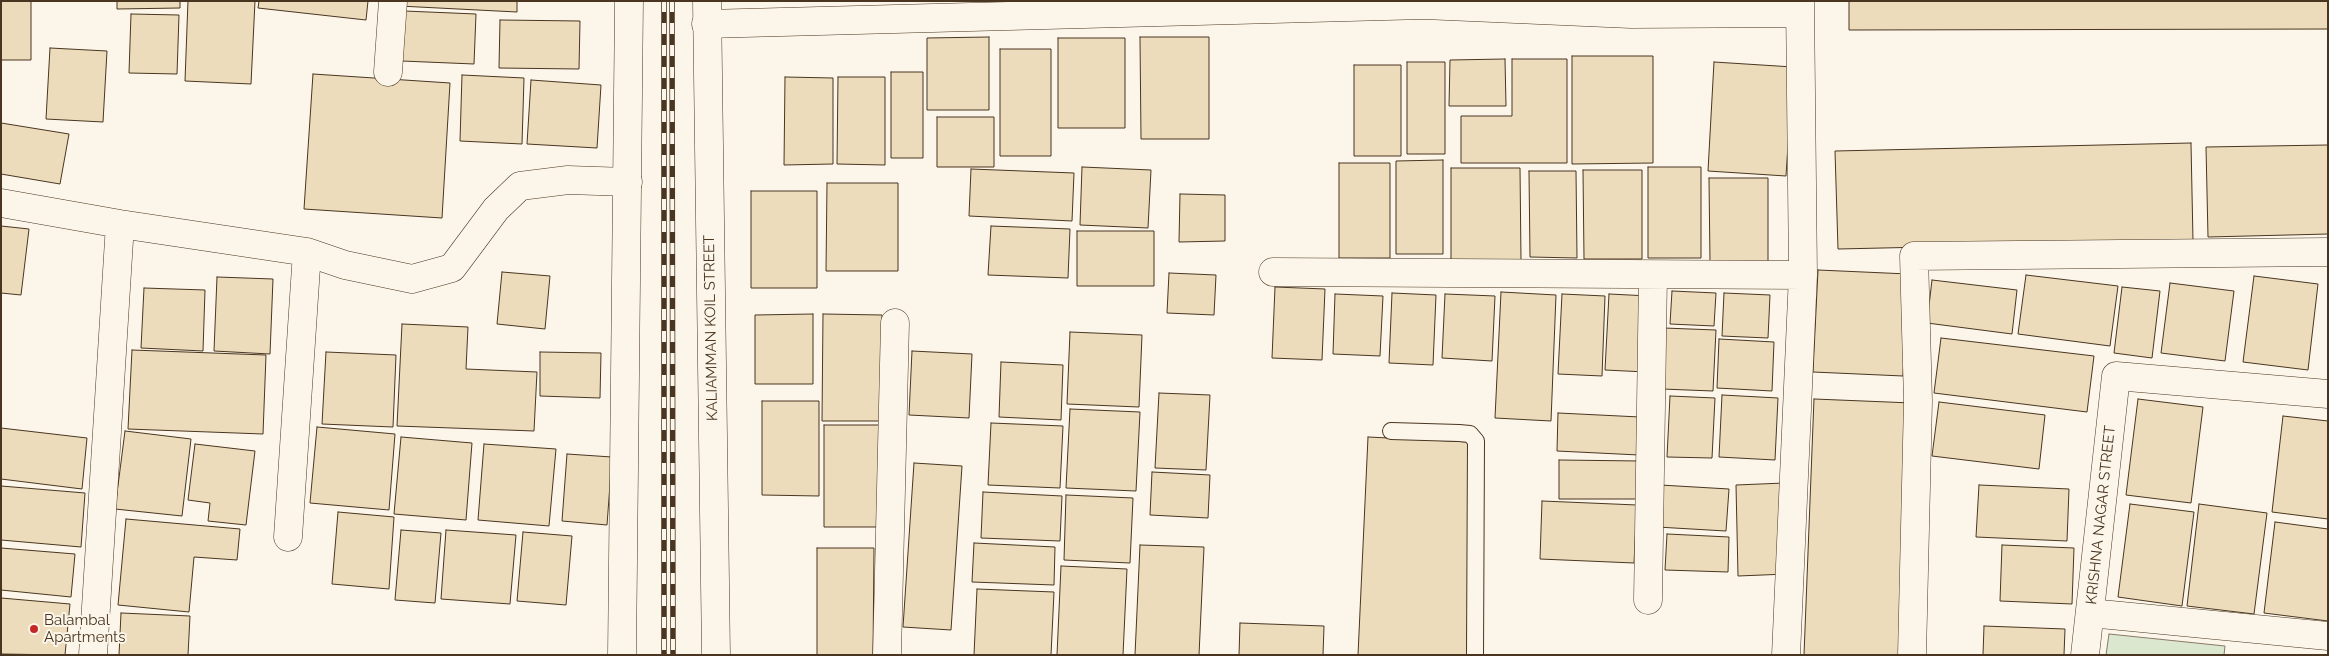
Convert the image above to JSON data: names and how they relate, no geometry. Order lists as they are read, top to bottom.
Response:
{
  "streets": {
    "street": ["KALIAMMAN KOIL STREET", "KRISHNA NAGAR STREET"]
  },
  "places": ["Balambal Apartments"]
}
